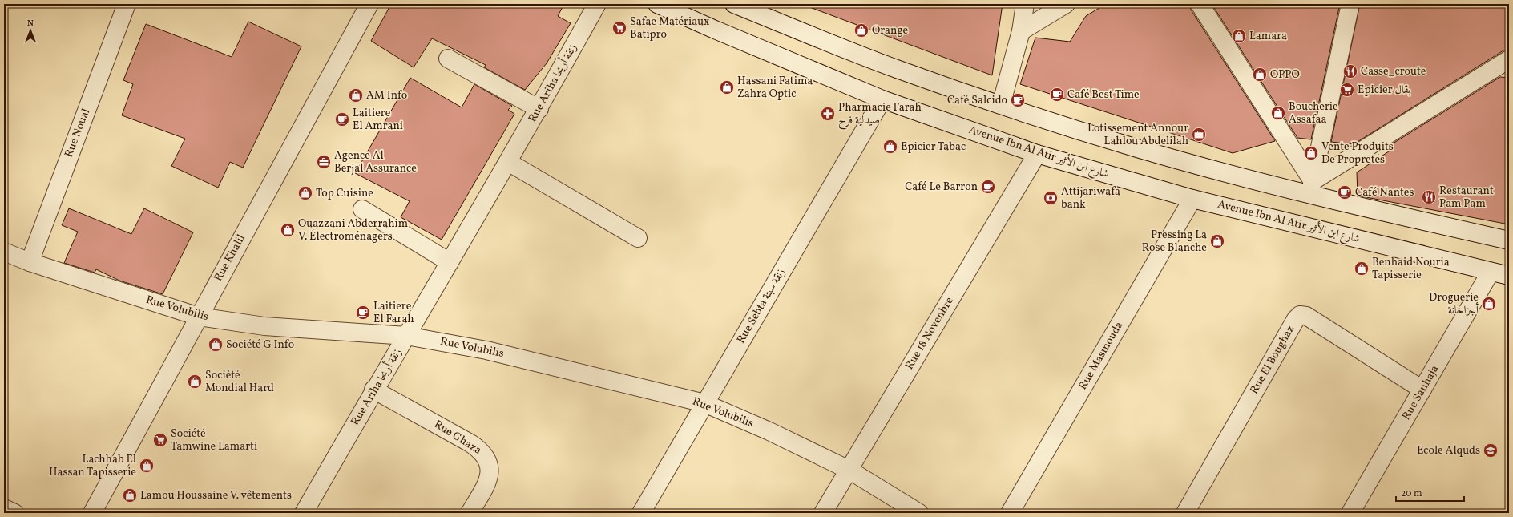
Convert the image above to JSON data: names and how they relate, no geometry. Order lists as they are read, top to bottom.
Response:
{
  "streets": {
    "street": [
      "Rue Ariha زنقة أريحا",
      "Rue Noual",
      "Avenue Ibn Al Atir شارع ابن الأثير",
      "Rue Khalil",
      "Rue Sebta زنقة سبتة",
      "Rue Volubilis",
      "Rue 18 Novenbre",
      "Rue Masmouda",
      "Rue El Boughaz",
      "Rue Sanhaja",
      "Rue Ghaza"
    ]
  },
  "crossings": [
    ["Rue Ariha زنقة أريحا", "Rue Volubilis"],
    ["Rue Ariha زنقة أريحا", "Rue Ghaza"],
    ["Rue Noual", "Rue Volubilis"],
    ["Avenue Ibn Al Atir شارع ابن الأثير", "Rue Sebta زنقة سبتة"],
    ["Avenue Ibn Al Atir شارع ابن الأثير", "Rue 18 Novenbre"],
    ["Avenue Ibn Al Atir شارع ابن الأثير", "Rue Masmouda"],
    ["Avenue Ibn Al Atir شارع ابن الأثير", "Rue Sanhaja"],
    ["Rue Khalil", "Rue Volubilis"],
    ["Rue Sebta زنقة سبتة", "Rue Volubilis"],
    ["Rue Volubilis", "Rue 18 Novenbre"],
    ["Rue El Boughaz", "Rue Sanhaja"]
  ],
  "places": {
    "supermarket": ["Safae Matériaux Batipro", "Epicier بقال", "Société Tamwine Lamarti"],
    "shop": [
      "Orange",
      "Lamara",
      "OPPO",
      "Hassani Fatima Zahra Optic",
      "AM Info",
      "Boucherie Assafaa",
      "Epicier Tabac",
      "Vente Produits De Propretés",
      "Top Cuisine",
      "Ouazzani Abderrahim V. Électroménagers",
      "Pressing La Rose Blanche",
      "Benhaid Nouria Tapisserie",
      "Droguerie أجزاخانة",
      "Société G Info",
      "Société Mondial Hard",
      "Lachhab El Hassan Tapisserie",
      "Lamou Houssaine V. vêtements"
    ],
    "restaurant": ["Casse_croute", "Restaurant Pam Pam"],
    "cafe": [
      "Café Best Time",
      "Café Salcido",
      "Laitiere El Amrani",
      "Café Le Barron",
      "Café Nantes",
      "Laitiere El Farah"
    ],
    "pharmacy": ["Pharmacie Farah صيدلية فرح"],
    "office": ["Lotissement Annour Lahlou Abdelilah", "Agence Al Berjal Assurance"],
    "bank": ["Attijariwafa bank"],
    "school or university": ["Ecole Alquds"]
  },
  "scale_bar": "20 m",
  "north": "top"
}
